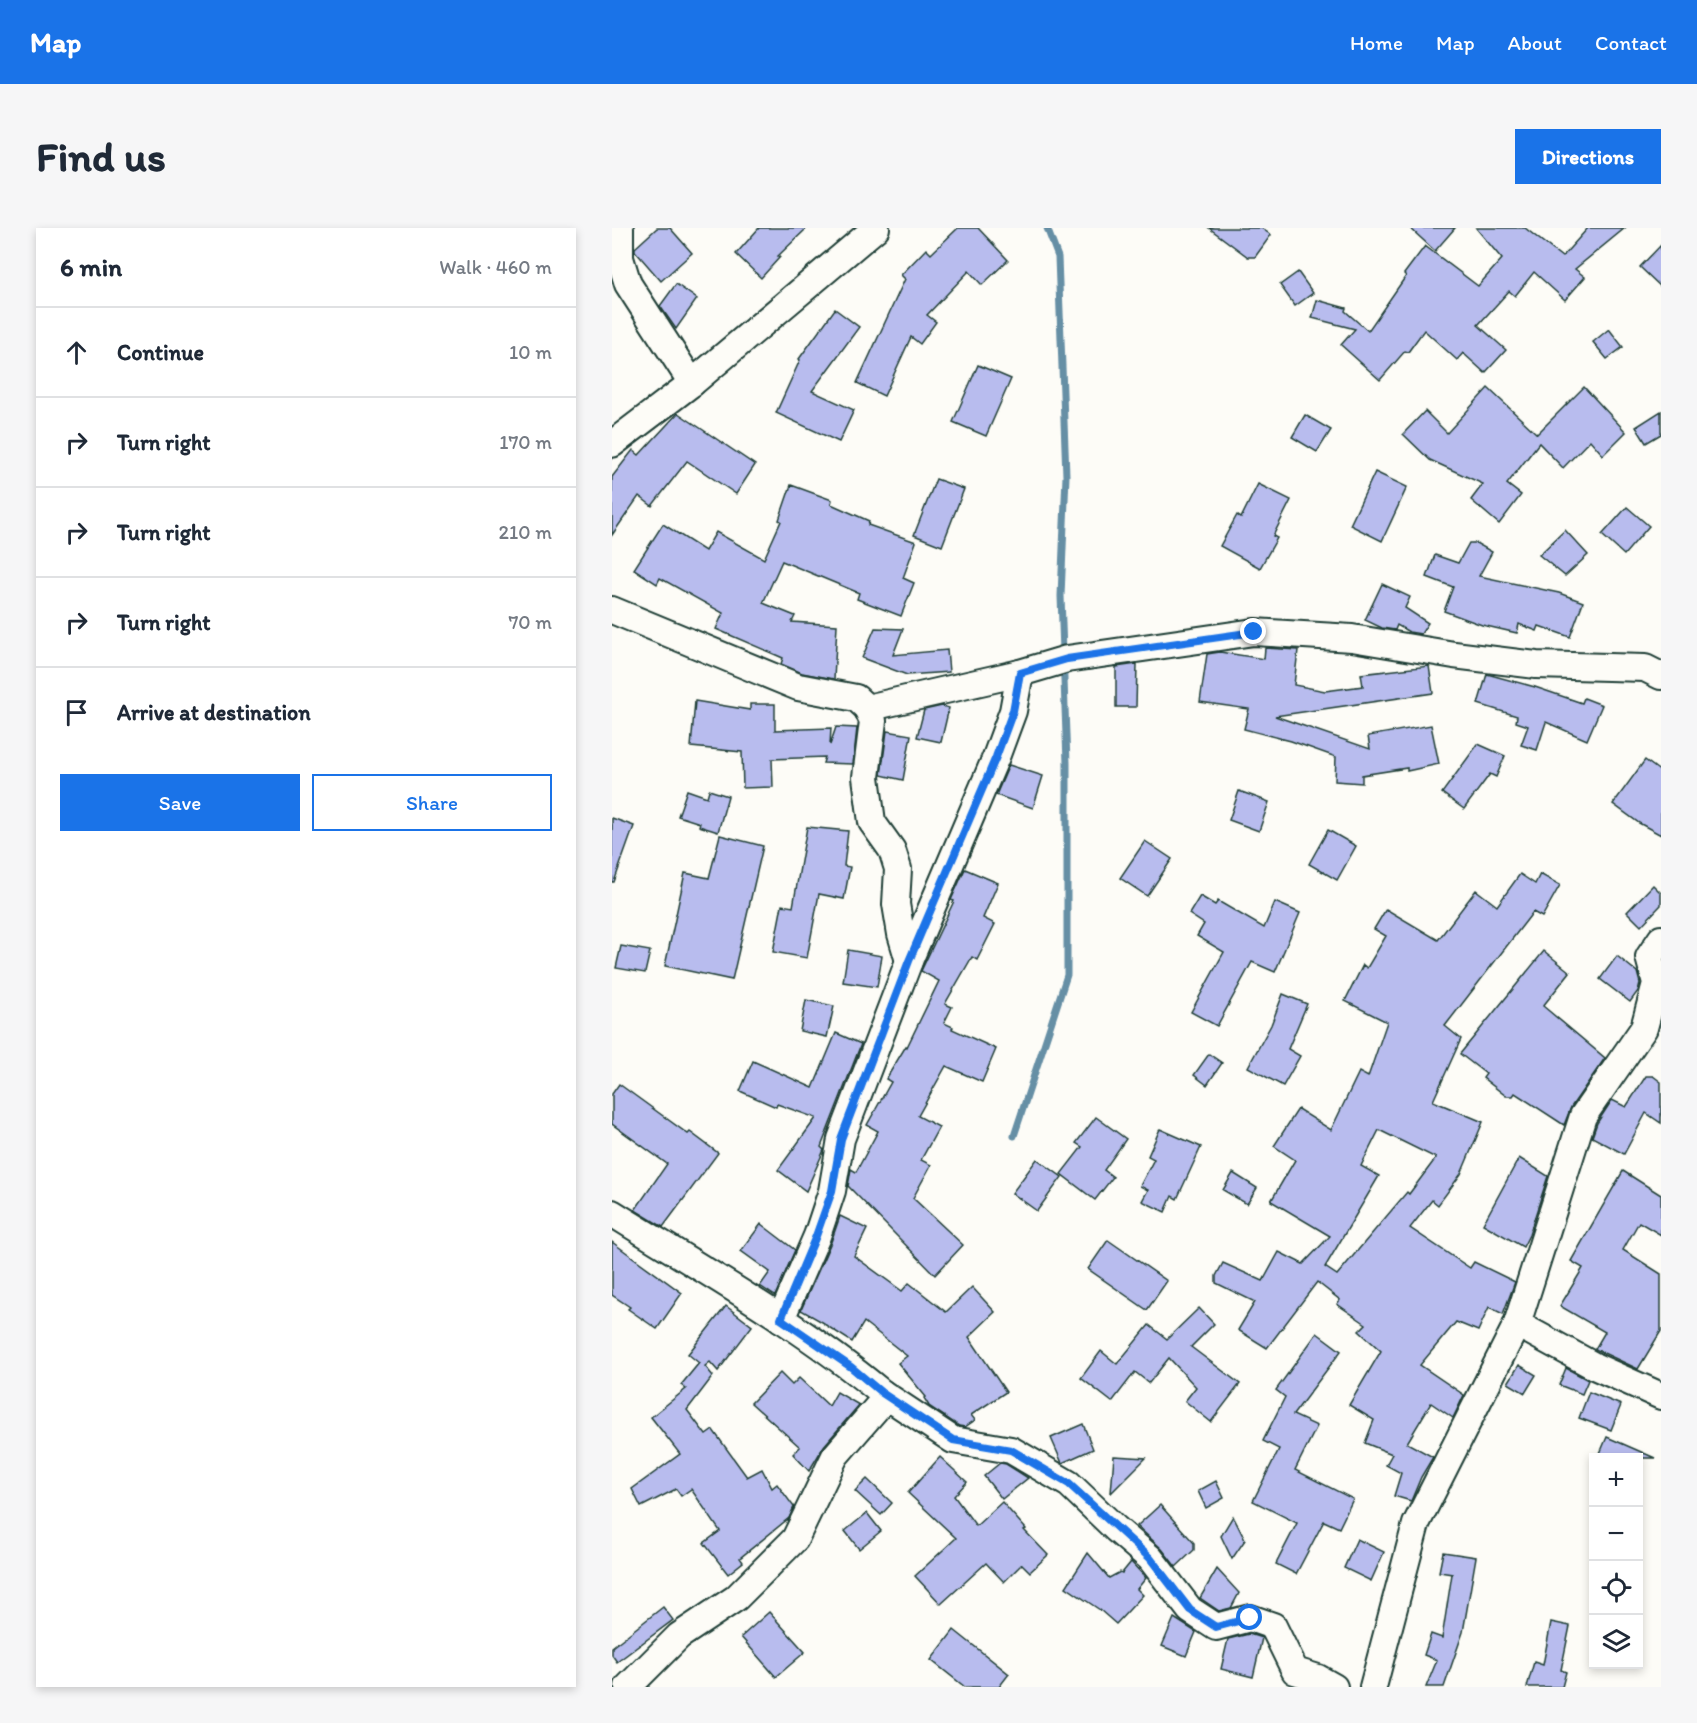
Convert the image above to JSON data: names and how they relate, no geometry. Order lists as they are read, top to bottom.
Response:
{
  "page": {
    "header": "Map",
    "nav": [
      "Home",
      "Map",
      "About",
      "Contact"
    ],
    "buttons": [
      "Directions",
      ["Save", "Share"]
    ],
    "title": "Find us",
    "heading": ["6 min", "Walk · 460 m"],
    "list": [
      ["Continue", "10 m"],
      ["Turn right", "170 m"],
      ["Turn right", "210 m"],
      ["Turn right", "70 m"],
      "Arrive at destination"
    ],
    "map_buttons": ["+", "−"]
  }
}
